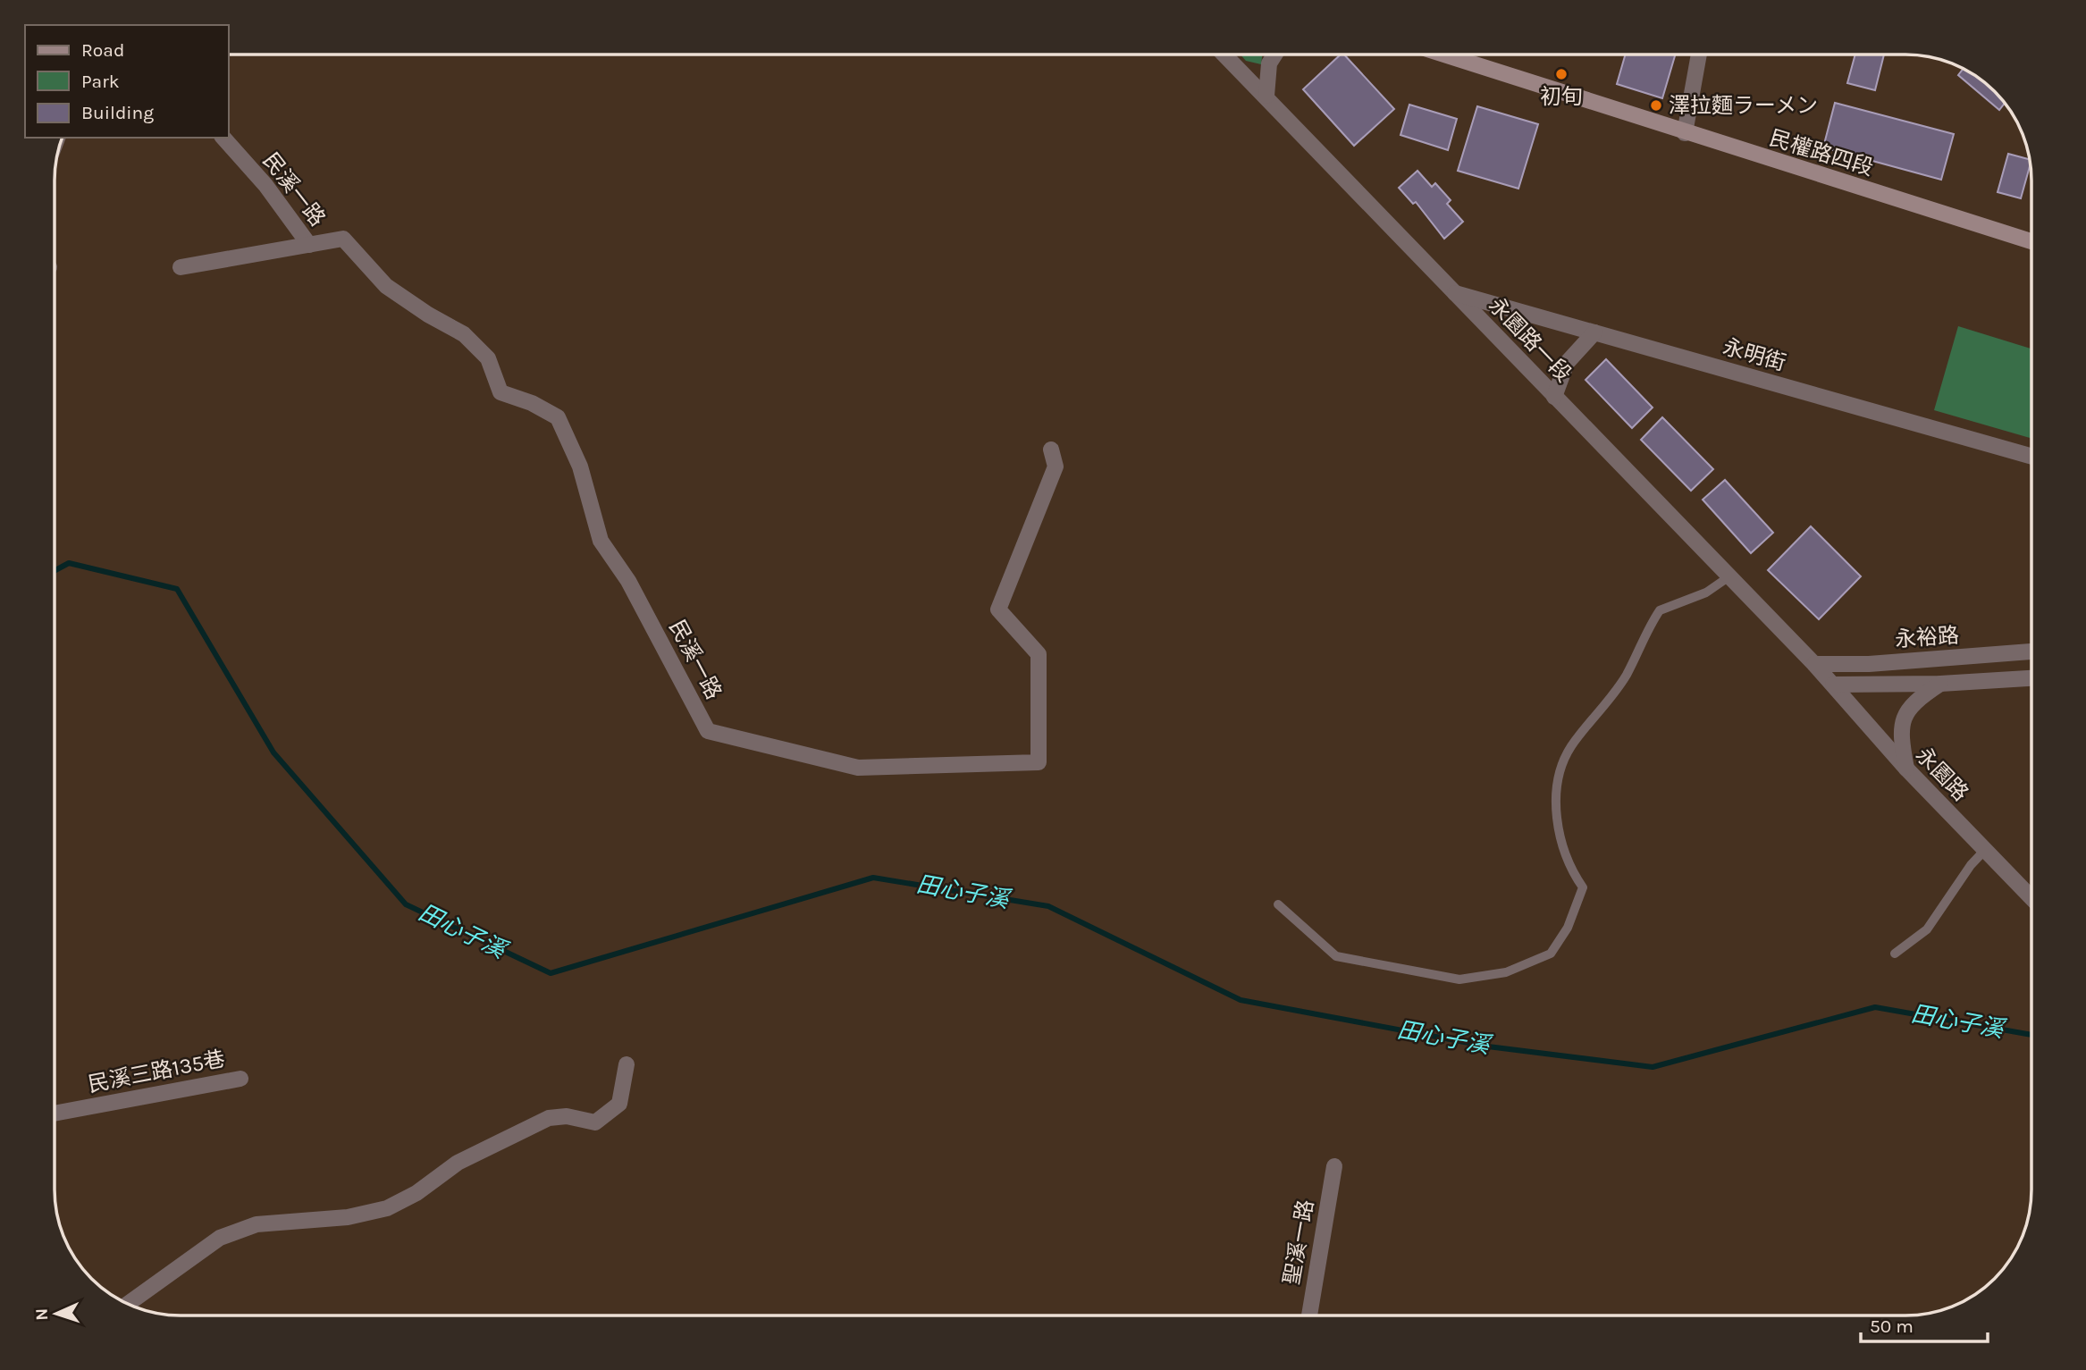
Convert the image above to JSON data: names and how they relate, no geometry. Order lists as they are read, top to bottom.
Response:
{
  "streets": {
    "street": [
      "民權路四段",
      "民溪一路",
      "永園路一段",
      "永明街",
      "永裕路",
      "永園路",
      "民溪三路135巷",
      "聖溪一路"
    ]
  },
  "crossings": [
    ["永園路一段", "永明街"],
    ["永園路一段", "永裕路"],
    ["永園路一段", "永園路"],
    ["永裕路", "永園路"]
  ],
  "water": ["田心子溪"],
  "places": ["初旬", "澤拉麵ラーメン"],
  "legend": ["Road", "Park", "Building"],
  "scale_bar": "50 m",
  "north": "left"
}
